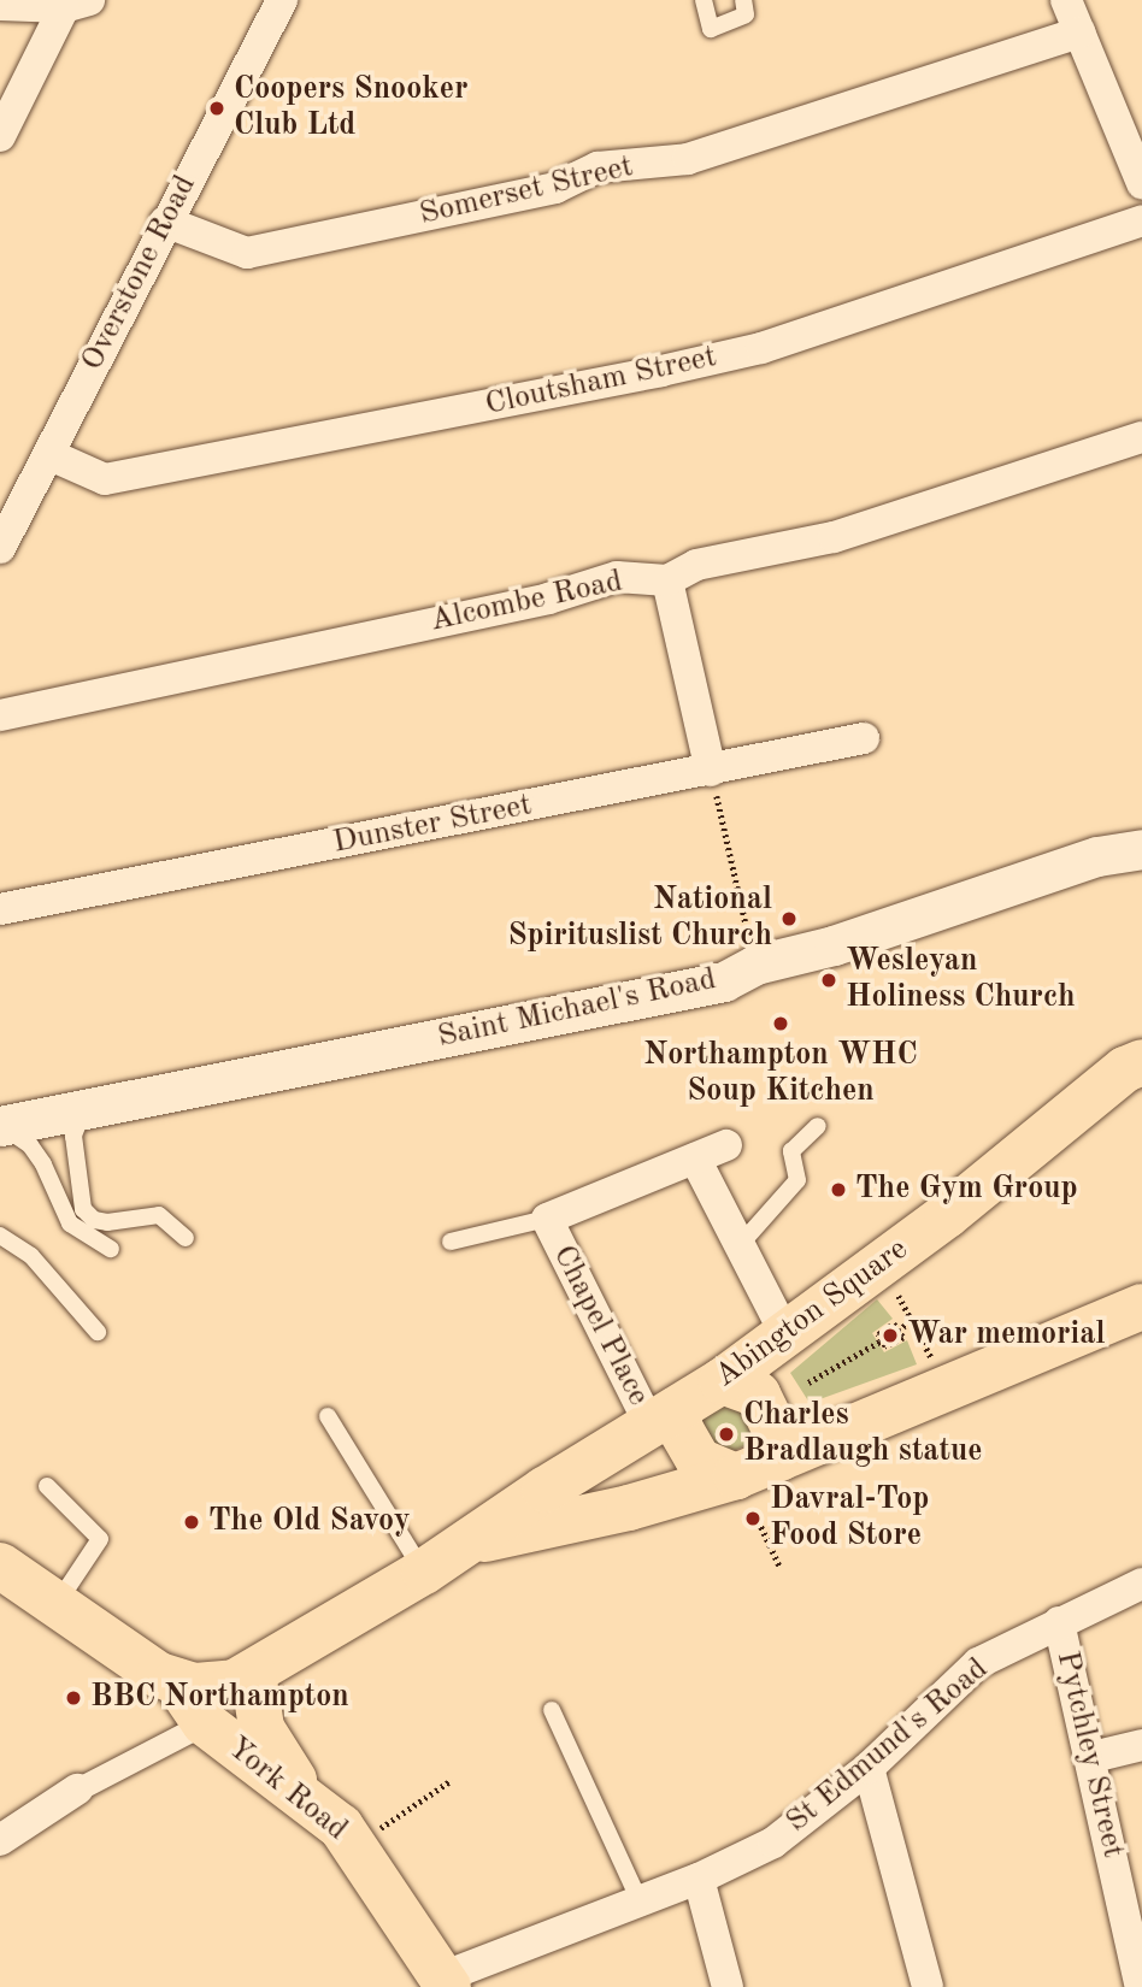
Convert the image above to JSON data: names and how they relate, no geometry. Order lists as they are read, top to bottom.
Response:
{
  "streets": {
    "main road": ["Abington Square", "York Road"],
    "street": [
      "Somerset Street",
      "Overstone Road",
      "Cloutsham Street",
      "Alcombe Road",
      "Dunster Street",
      "Saint Michael's Road",
      "Chapel Place",
      "St Edmund's Road",
      "Pytchley Street"
    ]
  },
  "crossings": [
    ["Somerset Street", "Overstone Road"],
    ["Overstone Road", "Cloutsham Street"],
    ["Abington Square", "Chapel Place"],
    ["Abington Square", "York Road"],
    ["St Edmund's Road", "Pytchley Street"],
    ["St Edmund's Road", "York Road"]
  ],
  "places": [
    "Coopers Snooker Club Ltd",
    "National Spirituslist Church",
    "Wesleyan Holiness Church",
    "Northampton WHC Soup Kitchen",
    "The Gym Group",
    "War memorial",
    "Charles Bradlaugh statue",
    "Davral-Top Food Store",
    "The Old Savoy",
    "BBC Northampton"
  ]
}
